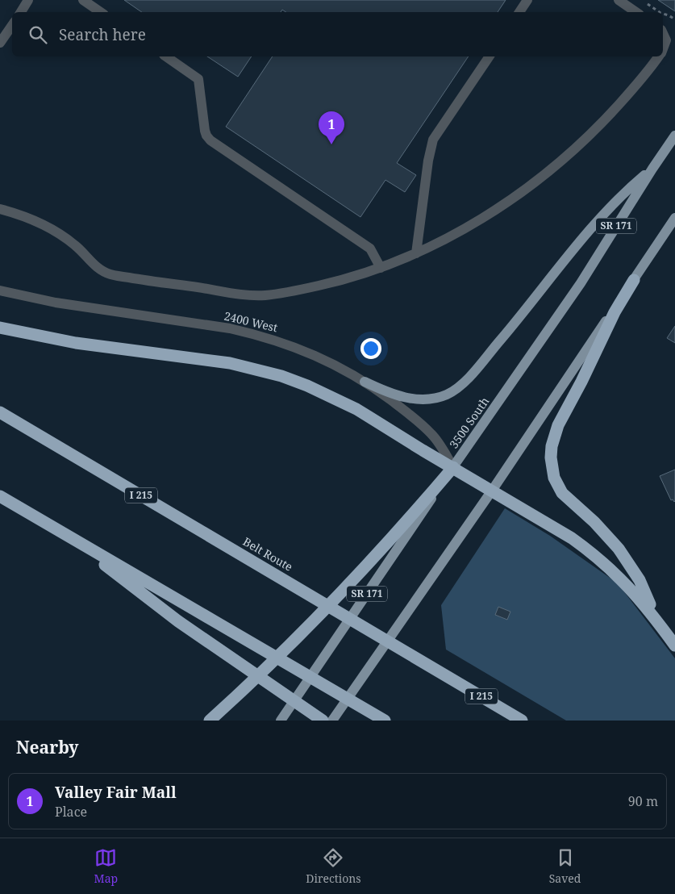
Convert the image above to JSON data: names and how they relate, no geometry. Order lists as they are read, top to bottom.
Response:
{
  "streets": {
    "highway": ["I 215", "Belt Route"],
    "main road": ["SR 171", "3500 South"],
    "street": ["2400 West"]
  },
  "crossings": [
    ["2400 West", "3500 South"]
  ],
  "page": {
    "search": "Search here",
    "pins": "1",
    "heading": "Nearby",
    "list": [
      {
        "mark": "1",
        "name": "Valley Fair Mall",
        "note": "Place",
        "value": "90 m"
      }
    ],
    "nav": ["Map", "Directions", "Saved"]
  }
}
